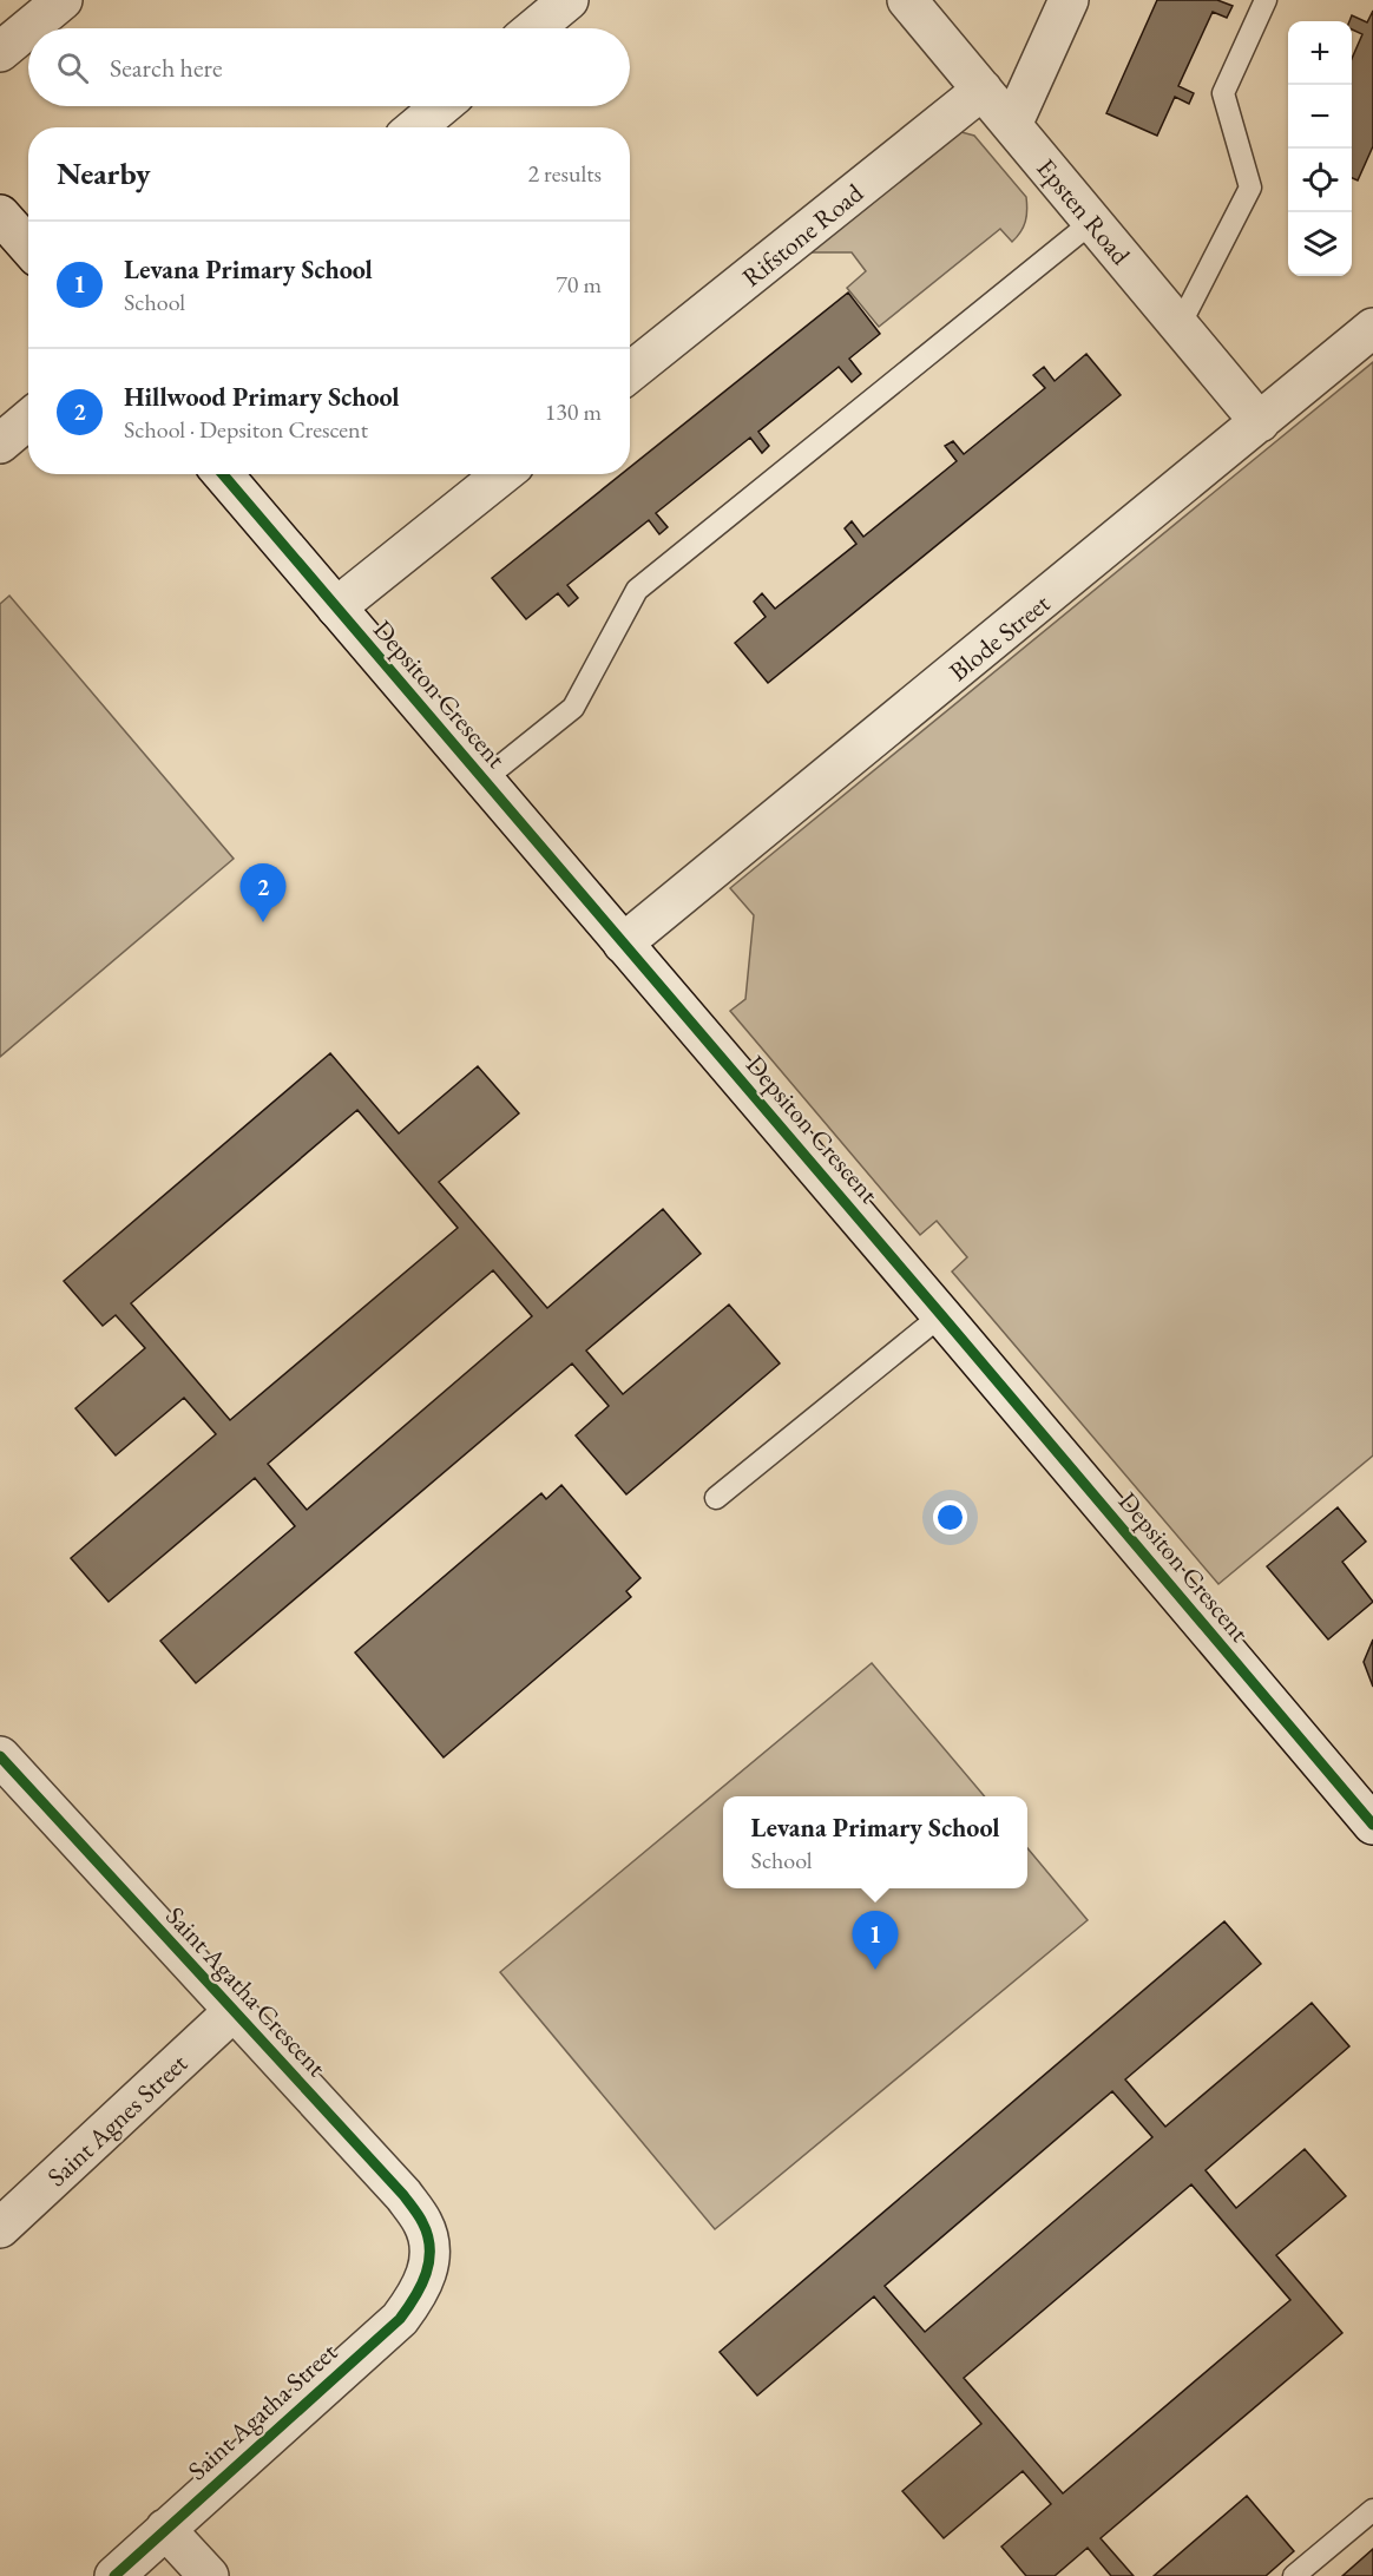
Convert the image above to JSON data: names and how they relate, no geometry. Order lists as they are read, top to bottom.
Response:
{
  "streets": {
    "street": [
      "Epsten Road",
      "Rifstone Road",
      "Blode Street",
      "Depsiton Crescent",
      "Saint Agatha Crescent",
      "Saint Agnes Street",
      "Saint Agatha Street"
    ]
  },
  "crossings": [
    ["Epsten Road", "Rifstone Road"],
    ["Epsten Road", "Blode Street"],
    ["Blode Street", "Depsiton Crescent"],
    ["Saint Agatha Crescent", "Saint Agnes Street"],
    ["Saint Agatha Crescent", "Saint Agatha Street"]
  ],
  "page": {
    "map_buttons": ["+", "−"],
    "search": "Search here",
    "heading": ["Nearby", "2 results"],
    "list": [
      {
        "mark": "1",
        "name": "Levana Primary School",
        "note": "School",
        "value": "70 m"
      },
      {
        "mark": "2",
        "name": "Hillwood Primary School",
        "note": "School · Depsiton Crescent",
        "value": "130 m"
      }
    ],
    "pins": ["2", "1"],
    "popup": ["Levana Primary School", "School"]
  }
}
